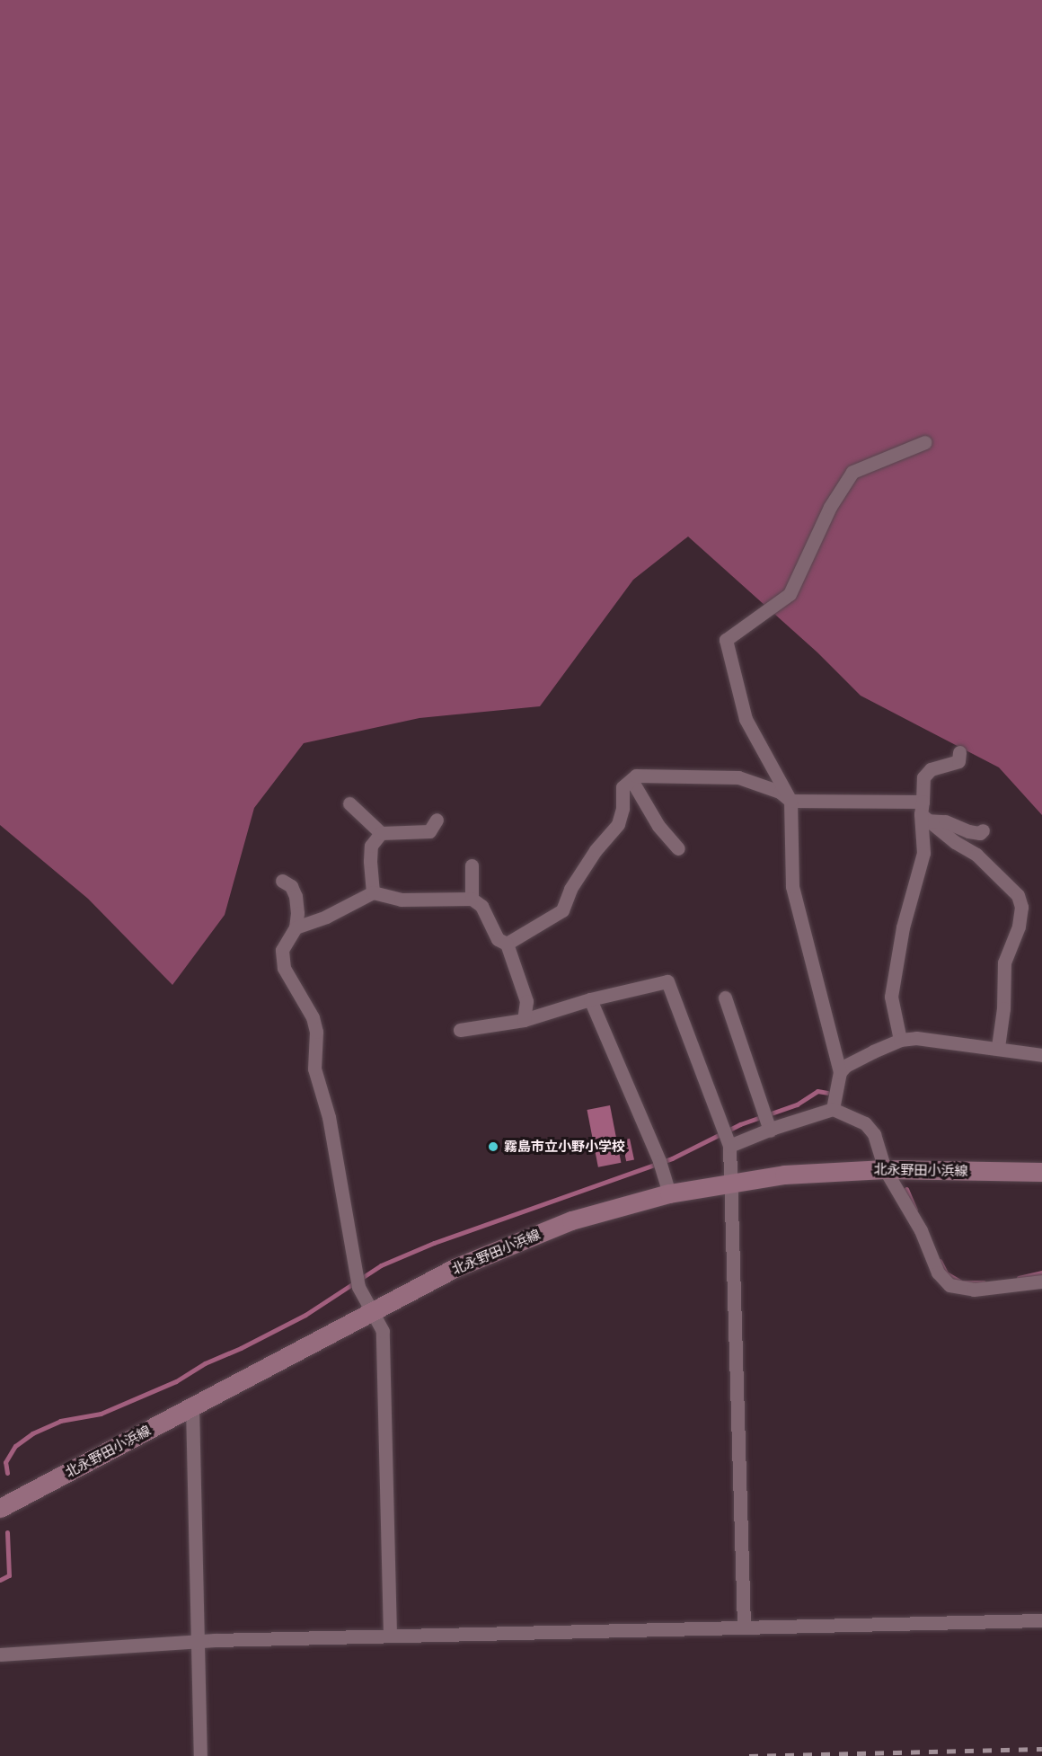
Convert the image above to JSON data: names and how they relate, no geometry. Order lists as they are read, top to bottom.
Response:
{
  "streets": {
    "main road": ["北永野田小浜線"]
  },
  "places": ["霧島市立小野小学校"]
}
